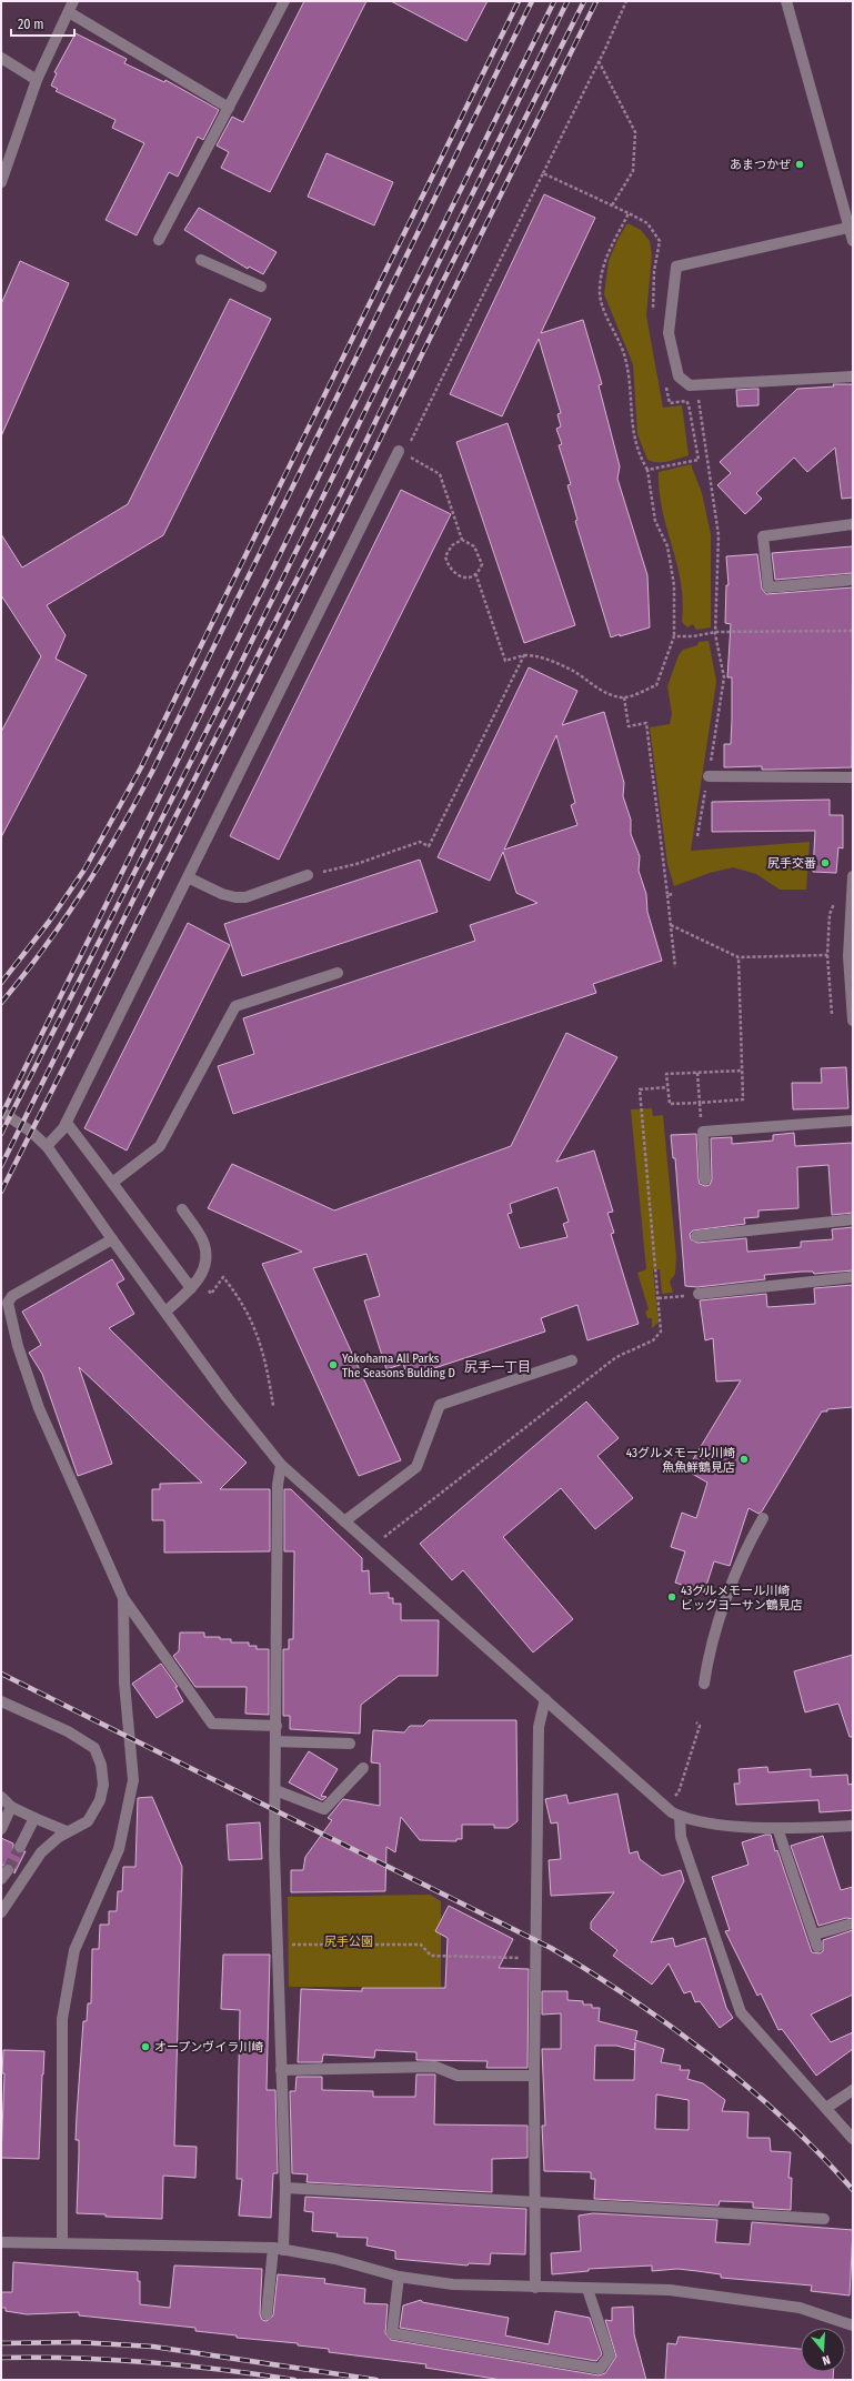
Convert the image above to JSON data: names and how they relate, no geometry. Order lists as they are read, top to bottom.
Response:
{
  "districts": ["尻手一丁目"],
  "parks": ["尻手公園"],
  "places": [
    "あまつかぜ",
    "尻手交番",
    "Yokohama All Parks The Seasons Bulding D",
    "43グルメモール川崎 魚魚鮮鶴見店",
    "43グルメモール川崎 ビッグヨーサン鶴見店",
    "オープンヴイラ川崎"
  ],
  "scale_bar": "20 m",
  "north": "bottom"
}
